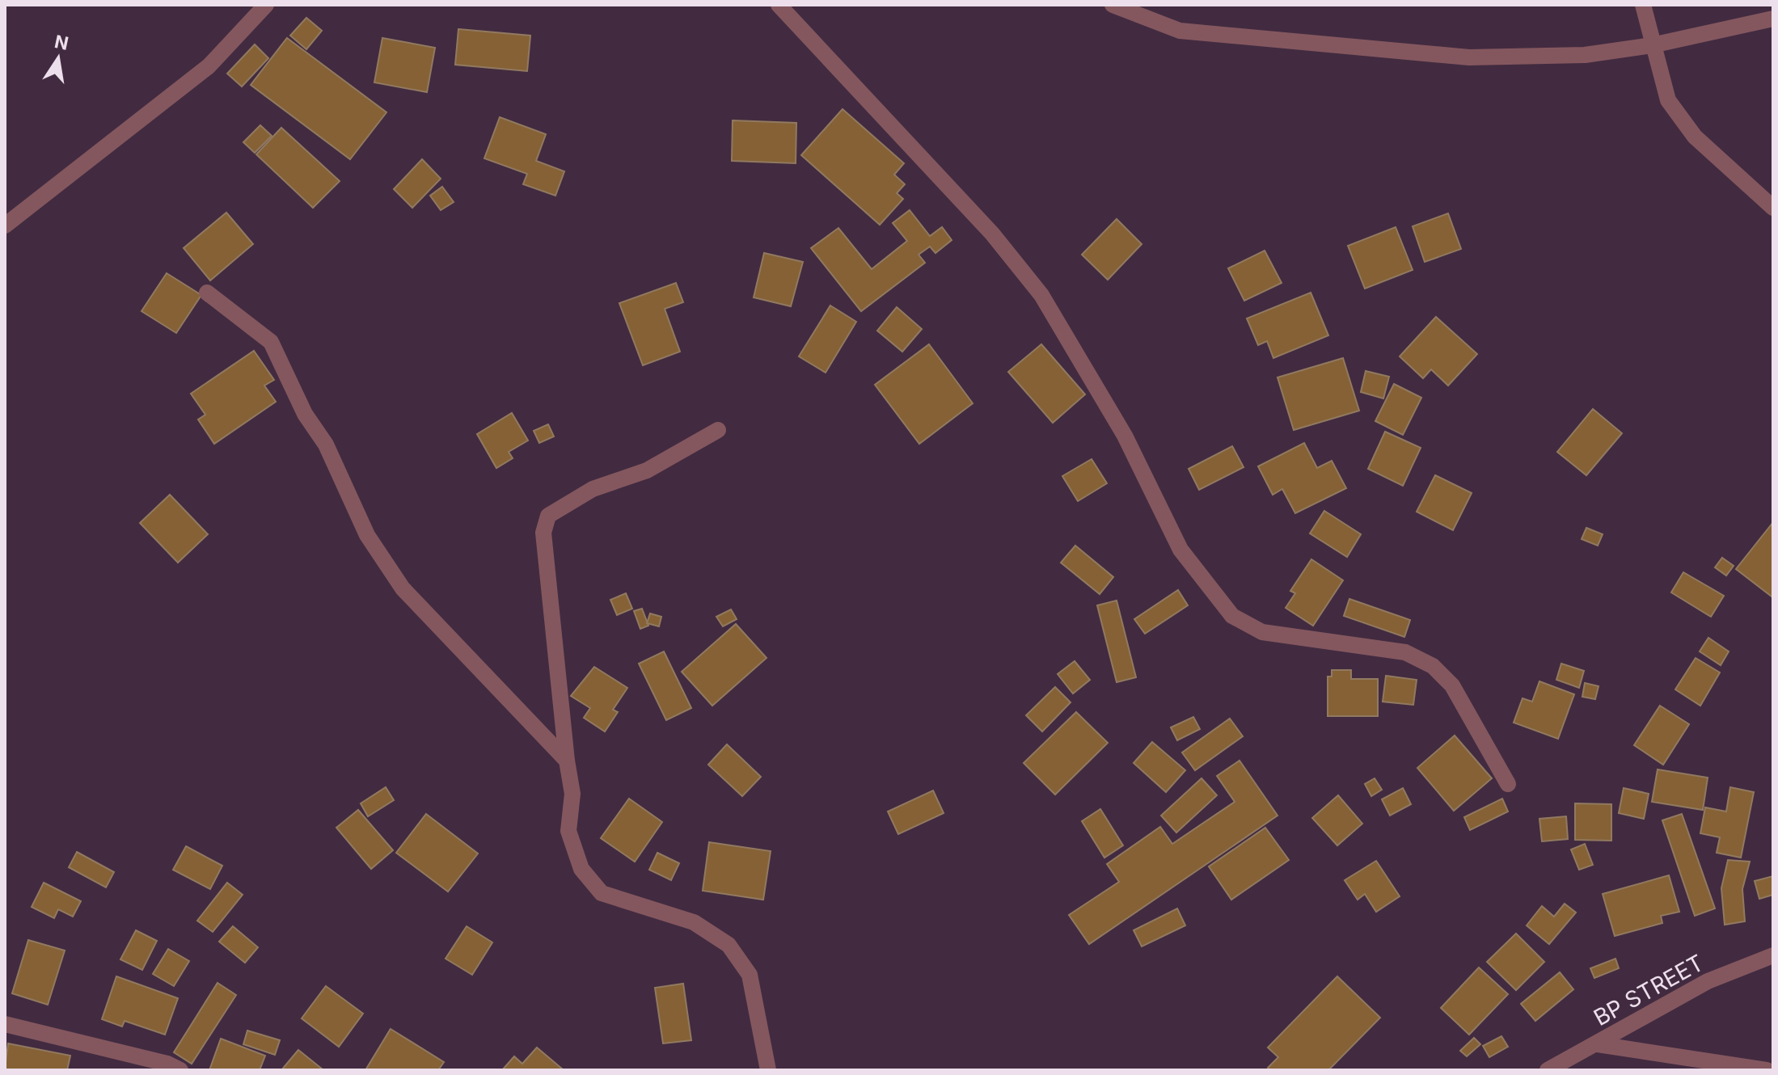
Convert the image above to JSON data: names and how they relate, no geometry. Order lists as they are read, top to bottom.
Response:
{
  "streets": {
    "street": ["BP STREET"]
  },
  "north": "top"
}
